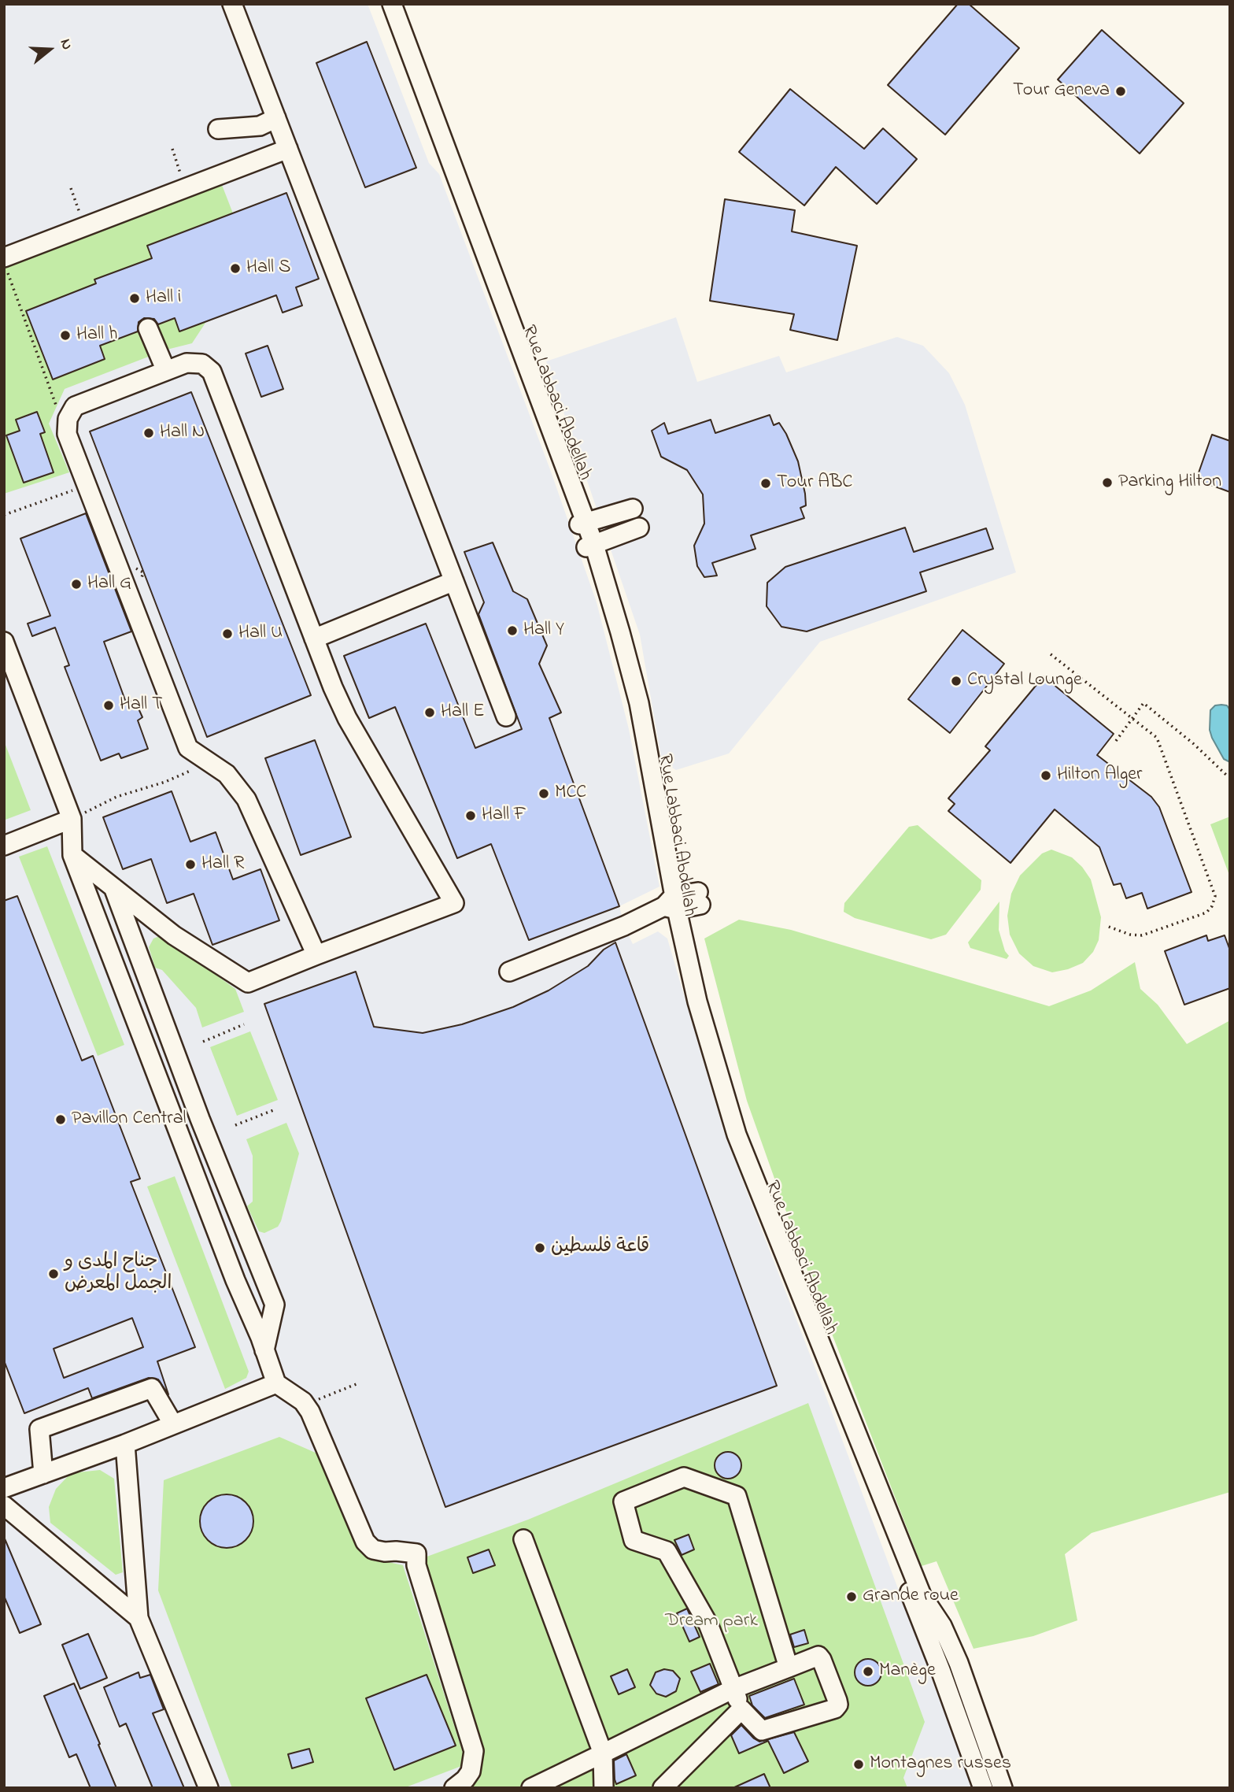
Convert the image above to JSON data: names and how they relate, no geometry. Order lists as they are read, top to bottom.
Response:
{
  "streets": {
    "street": ["Rue Labbaci Abdellah"]
  },
  "parks": ["Dream park"],
  "places": [
    "Tour Geneva",
    "Hall S",
    "Hall i",
    "Hall h",
    "Hall N",
    "Parking Hilton",
    "Tour ABC",
    "Hall G",
    "Hall Y",
    "Hall U",
    "Crystal Lounge",
    "Hall T",
    "Hall E",
    "Hilton Alger",
    "MCC",
    "Hall F",
    "Hall R",
    "Pavillon Central",
    "قاعة فلسطين",
    "جناح المدى و الجمل المعرض",
    "Grande roue",
    "Manège",
    "Montagnes russes"
  ],
  "north": "right"
}
